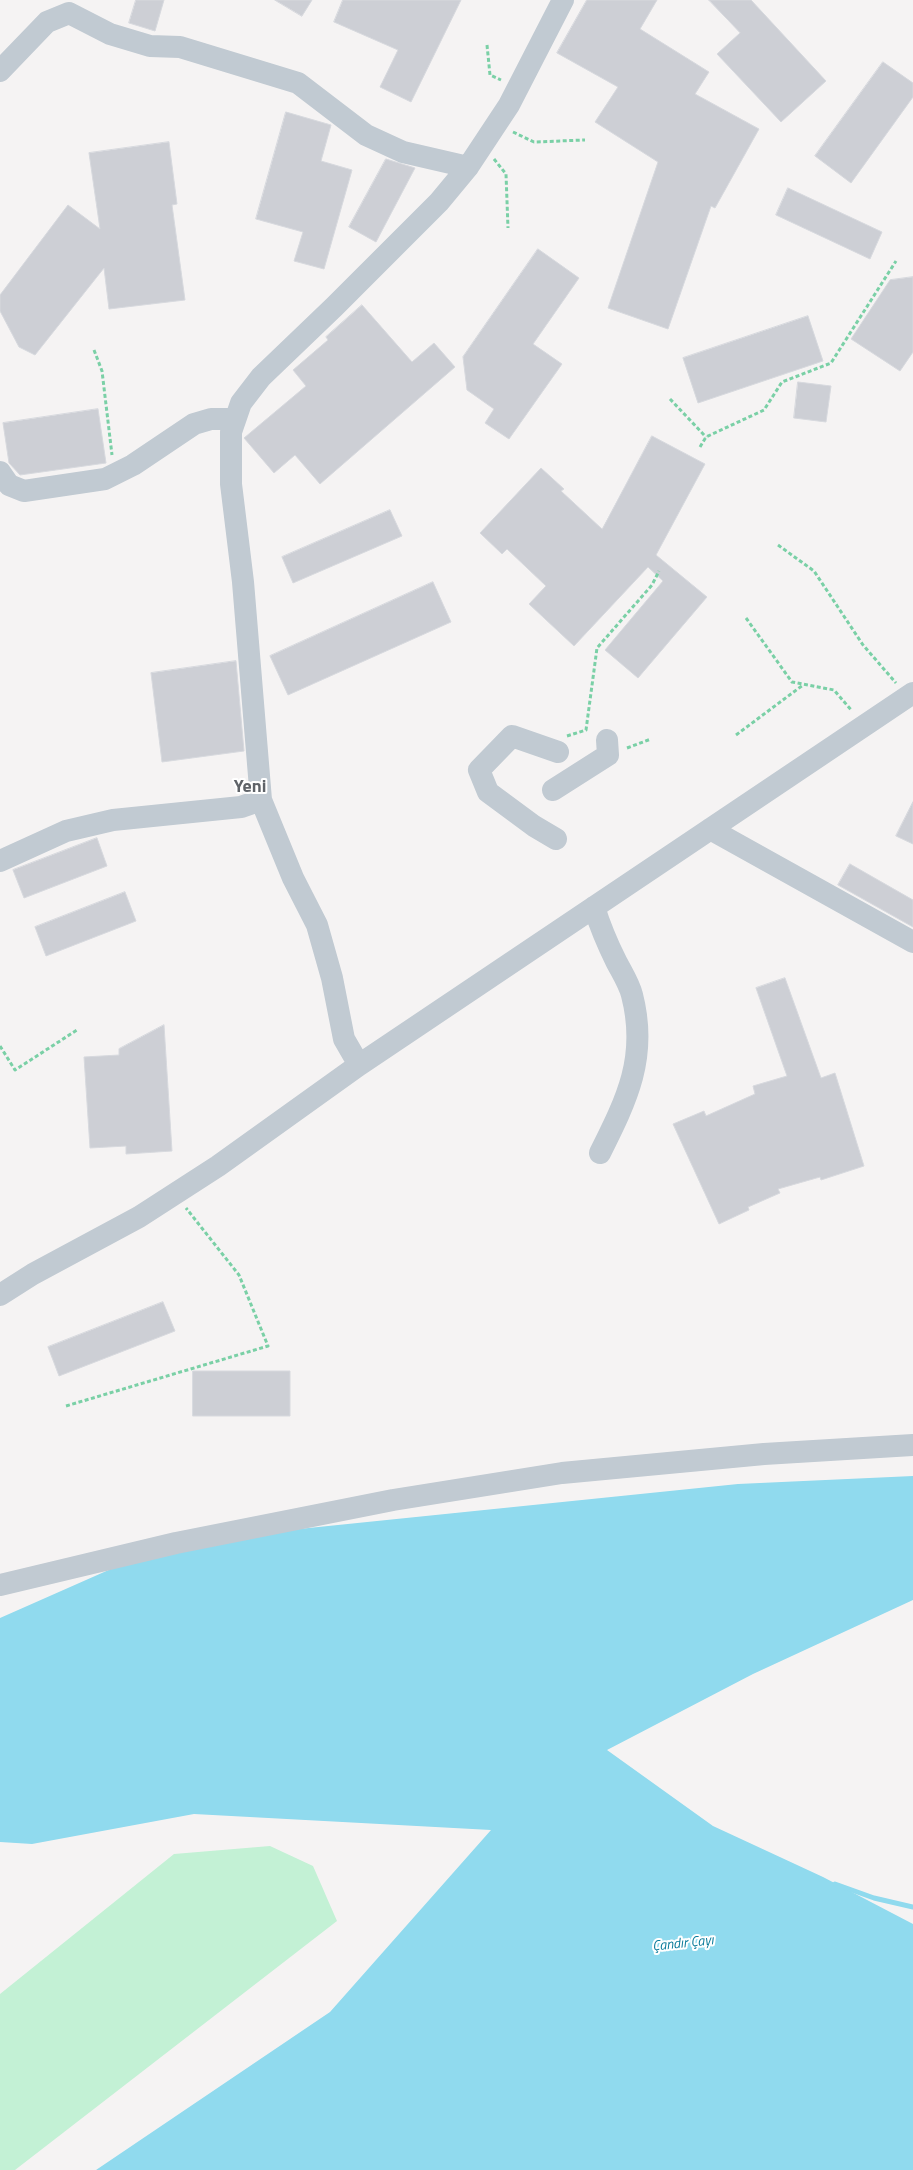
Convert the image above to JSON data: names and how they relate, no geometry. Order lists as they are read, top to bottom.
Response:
{
  "districts": ["Yeni"],
  "water": ["Çandır Çayı"]
}
